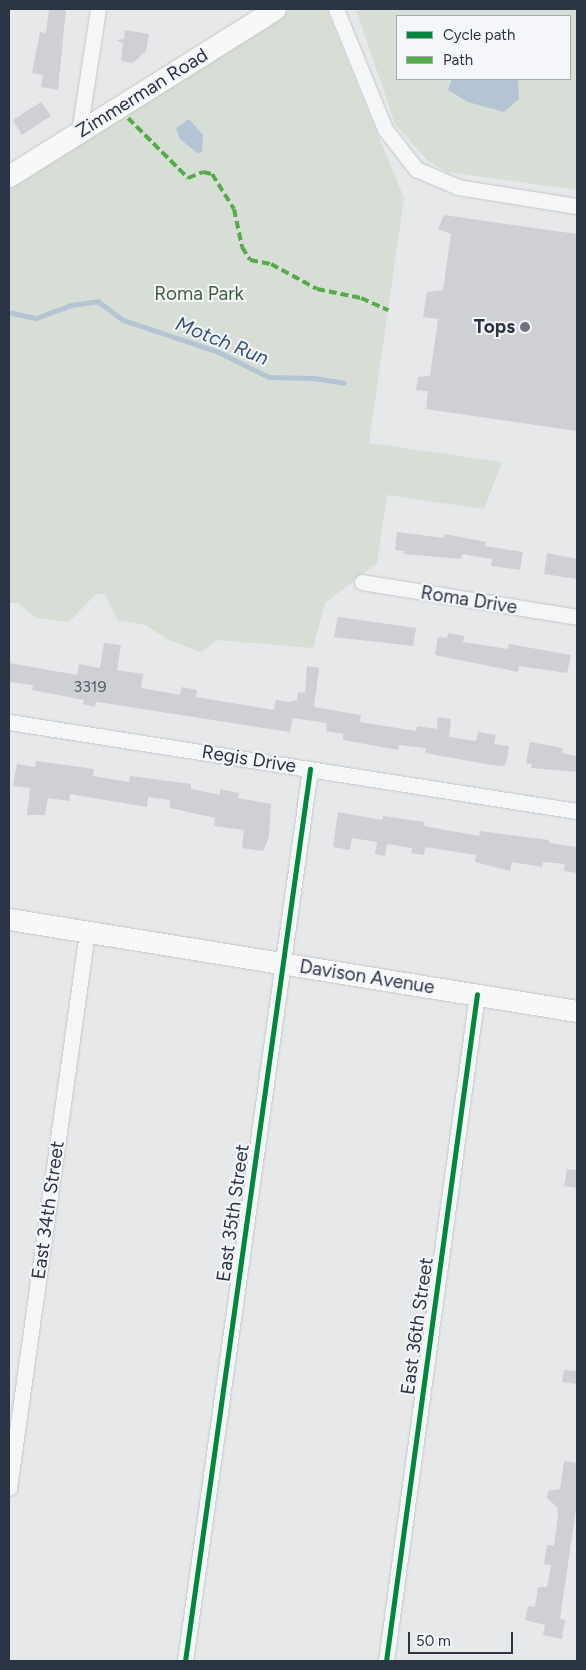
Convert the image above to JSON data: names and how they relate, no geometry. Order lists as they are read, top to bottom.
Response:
{
  "streets": {
    "street": [
      "Zimmerman Road",
      "Roma Drive",
      "Regis Drive",
      "Davison Avenue",
      "East 34th Street",
      "East 35th Street",
      "East 36th Street"
    ]
  },
  "crossings": [
    ["Regis Drive", "East 35th Street"],
    ["Davison Avenue", "East 34th Street"],
    ["Davison Avenue", "East 35th Street"],
    ["Davison Avenue", "East 36th Street"]
  ],
  "water": ["Motch Run"],
  "parks": ["Roma Park"],
  "places": ["Tops"],
  "house_numbers": ["3319"],
  "legend": ["Cycle path", "Path"],
  "scale_bar": "50 m"
}
